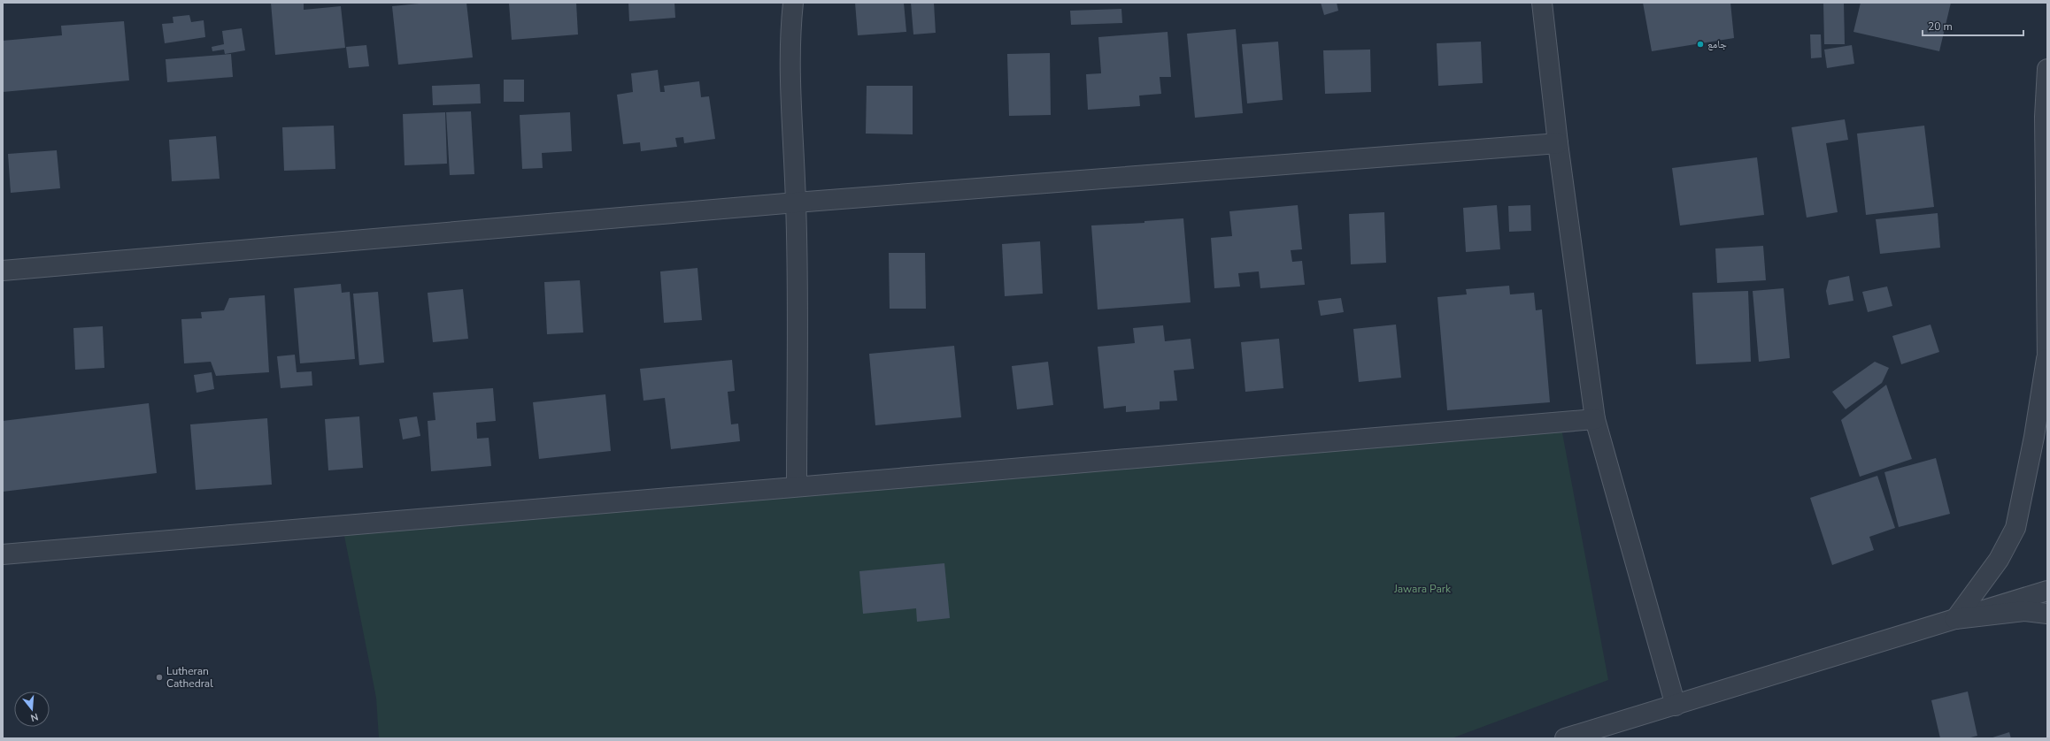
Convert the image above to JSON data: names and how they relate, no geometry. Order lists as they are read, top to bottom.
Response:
{
  "parks": ["Jawara Park"],
  "places": ["جامع", "Lutheran Cathedral"],
  "scale_bar": "20 m",
  "north": "bottom"
}
